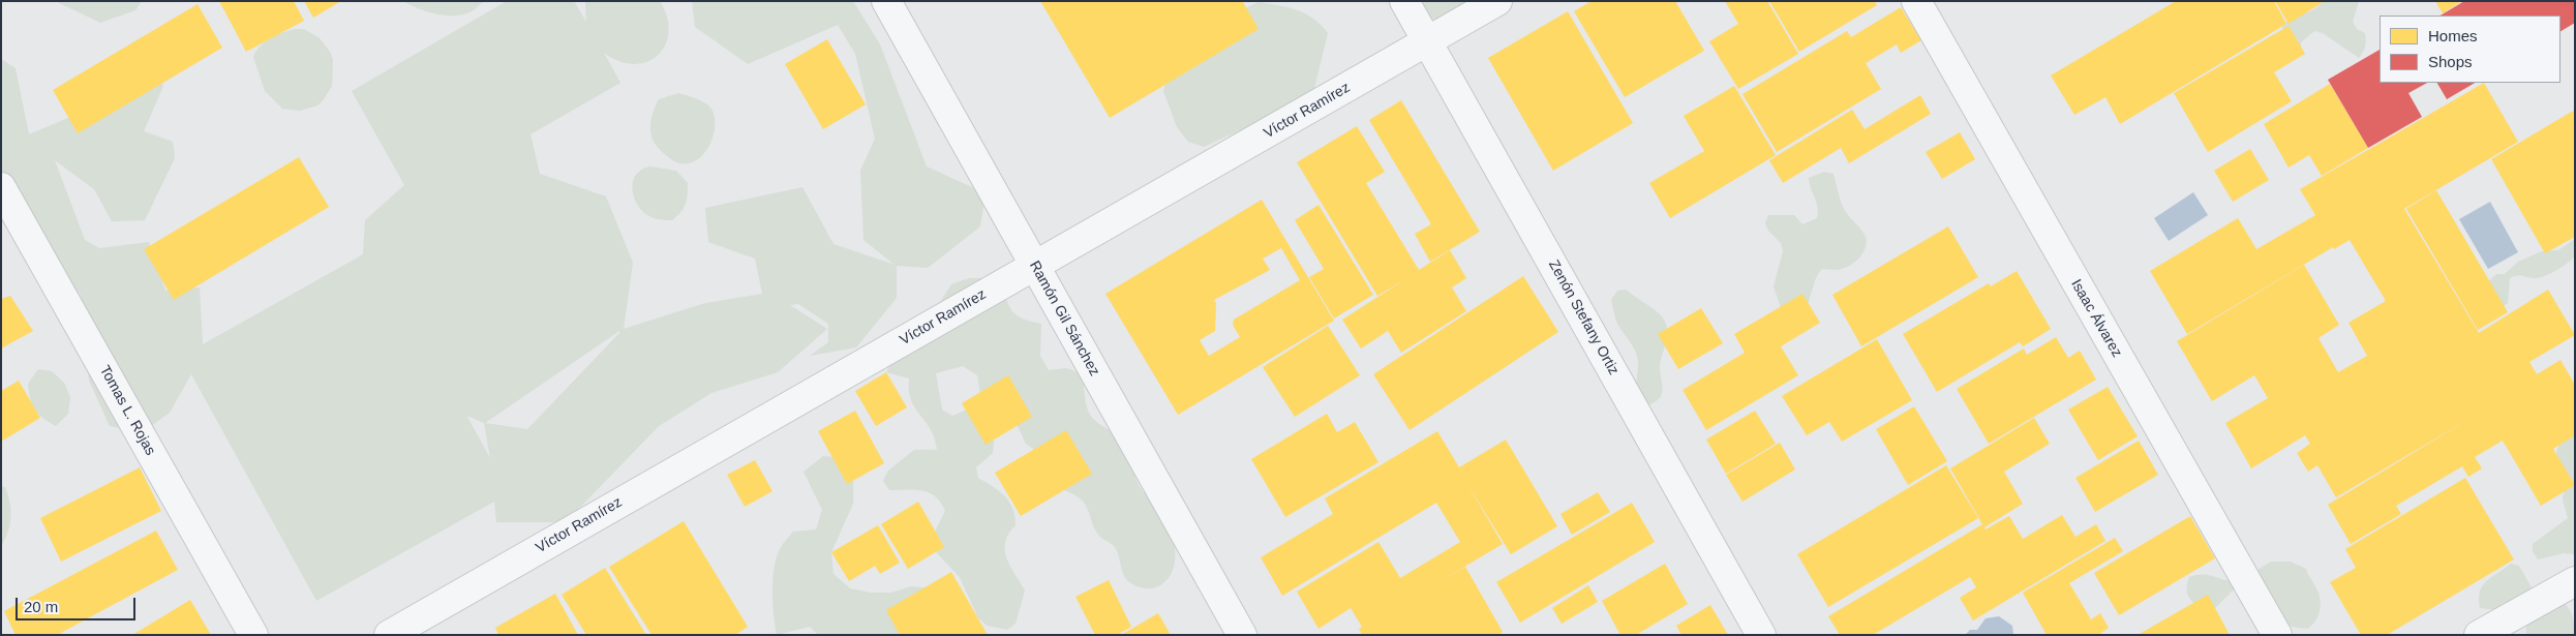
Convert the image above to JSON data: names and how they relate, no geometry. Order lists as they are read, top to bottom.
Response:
{
  "streets": {
    "street": [
      "Víctor Ramírez",
      "Zenón Stefany Ortiz",
      "Ramón Gil Sánchez",
      "Isaac Álvarez",
      "Tomas L. Rojas"
    ]
  },
  "crossings": [
    ["Víctor Ramírez", "Zenón Stefany Ortiz"],
    ["Víctor Ramírez", "Ramón Gil Sánchez"]
  ],
  "legend": ["Homes", "Shops"],
  "scale_bar": "20 m"
}
